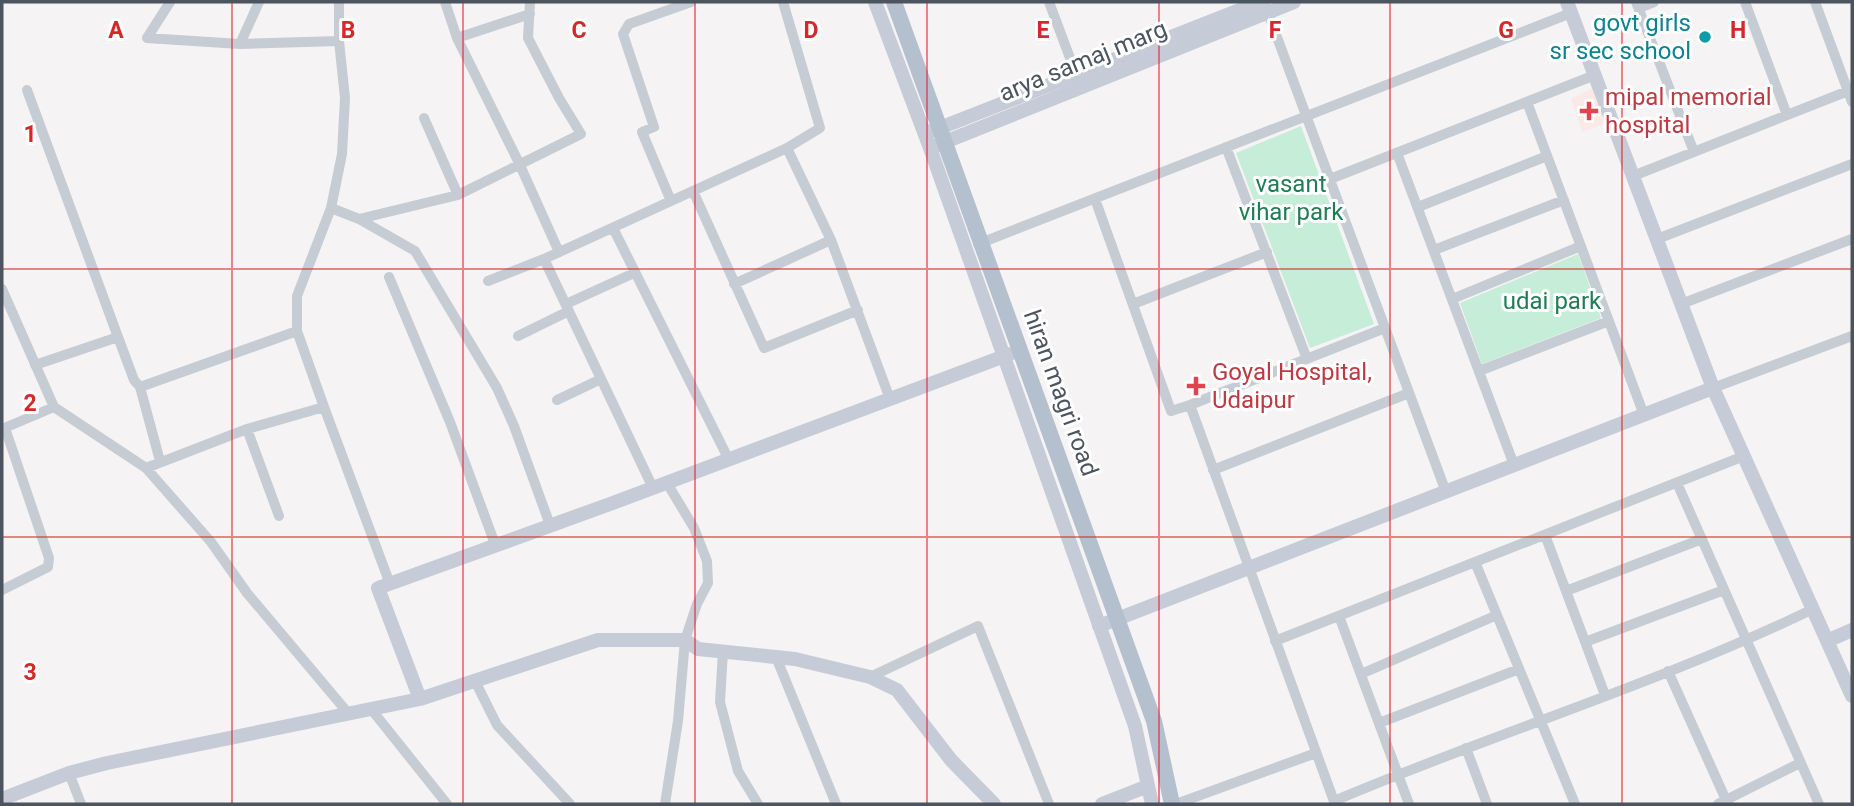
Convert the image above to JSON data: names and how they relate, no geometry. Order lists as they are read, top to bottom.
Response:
{
  "streets": {
    "main road": ["hiran magri road"],
    "street": ["arya samaj marg"]
  },
  "crossings": [
    ["arya samaj marg", "hiran magri road"]
  ],
  "parks": ["vasant vihar park", "udai park"],
  "places": {
    "other": ["govt girls sr sec school"],
    "health": ["mipal memorial hospital", "Goyal Hospital, Udaipur"]
  },
  "grid": {
    "columns": [
      "A",
      "B",
      "C",
      "D",
      "E",
      "F",
      "G",
      "H"
    ],
    "rows": ["1", "2", "3"]
  }
}
